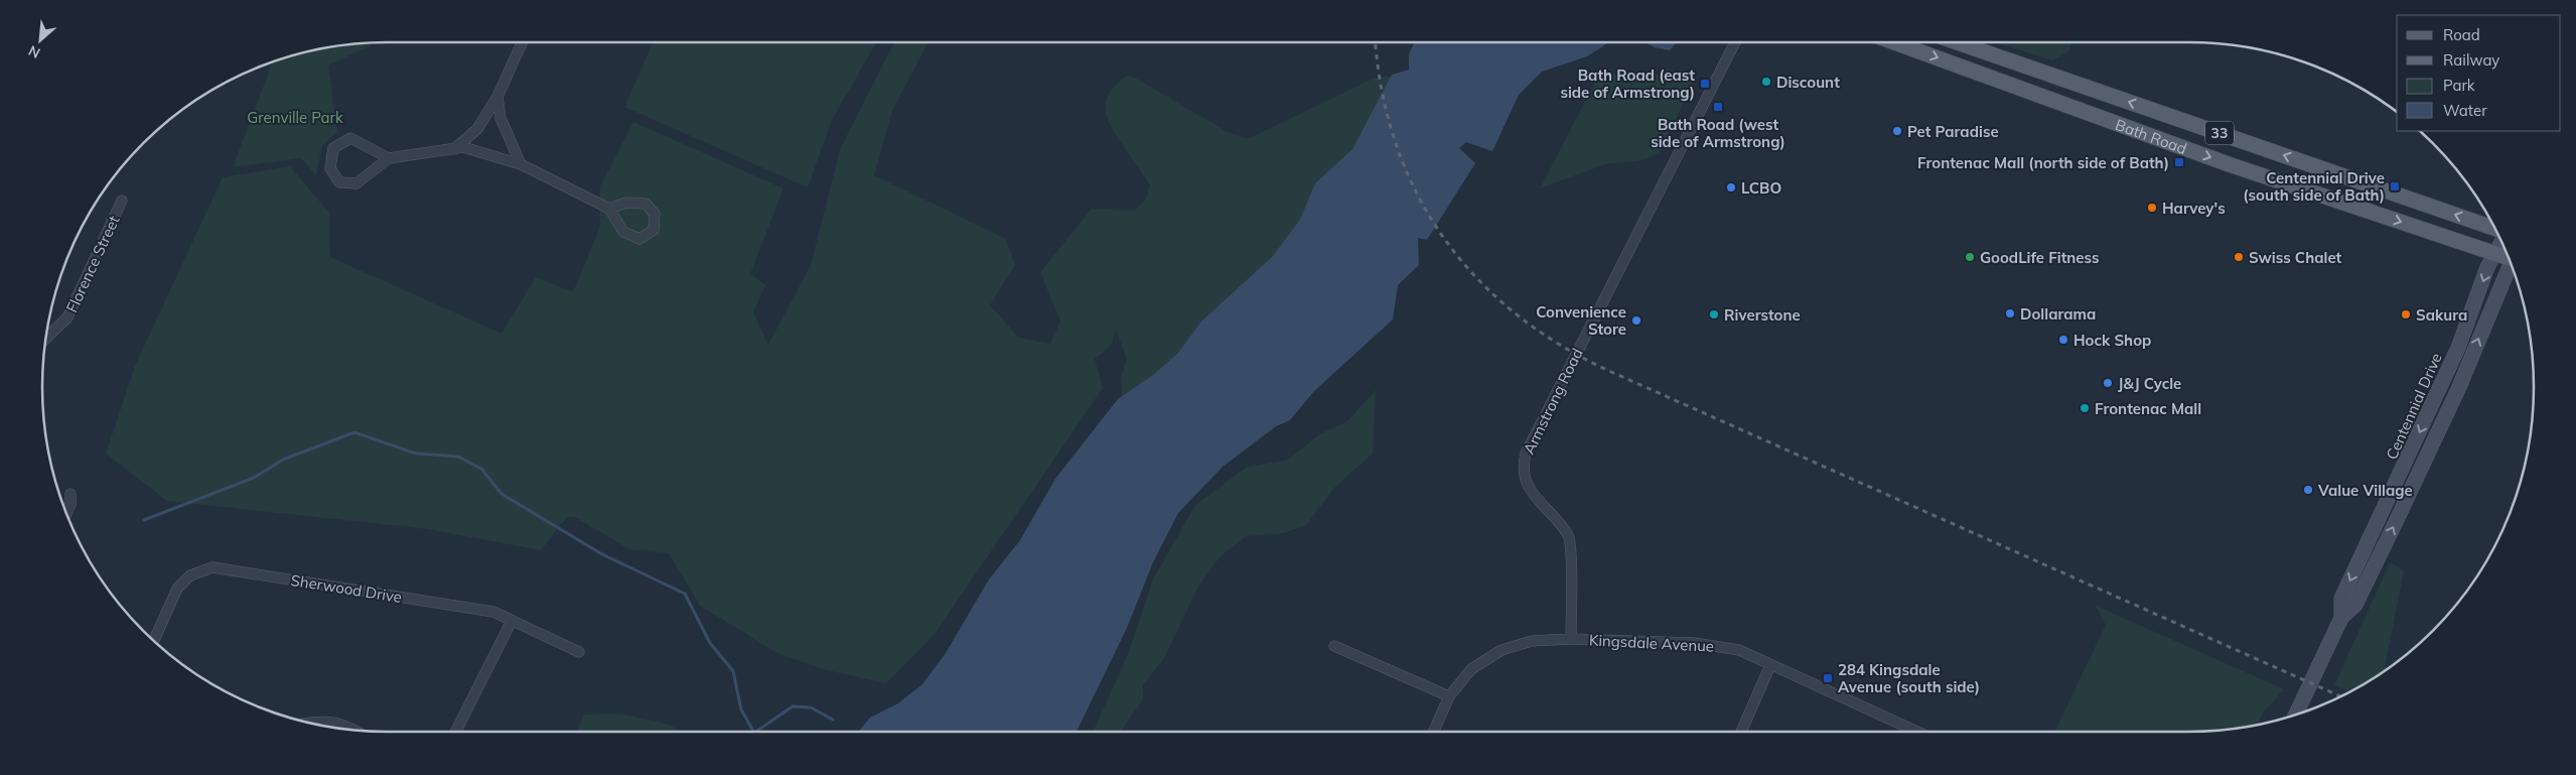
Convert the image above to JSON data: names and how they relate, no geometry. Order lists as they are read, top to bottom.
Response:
{
  "streets": {
    "main road": ["33", "Bath Road", "Centennial Drive"],
    "street": [
      "Florence Street",
      "Armstrong Road",
      "Sherwood Drive",
      "Kingsdale Avenue"
    ]
  },
  "crossings": [
    ["Bath Road", "Centennial Drive"],
    ["Armstrong Road", "Kingsdale Avenue"]
  ],
  "parks": ["Grenville Park"],
  "places": {
    "other": [
      "Discount",
      "Pet Paradise",
      "LCBO",
      "Harvey's",
      "GoodLife Fitness",
      "Swiss Chalet",
      "Dollarama",
      "Riverstone",
      "Sakura",
      "Convenience Store",
      "Hock Shop",
      "J&J Cycle",
      "Frontenac Mall",
      "Value Village"
    ],
    "transit": [
      "Bath Road (east side of Armstrong)",
      "Bath Road (west side of Armstrong)",
      "Frontenac Mall (north side of Bath)",
      "Centennial Drive (south side of Bath)",
      "284 Kingsdale Avenue (south side)"
    ]
  },
  "legend": [
    "Road",
    "Railway",
    "Park",
    "Water"
  ],
  "north": "bottom left"
}
